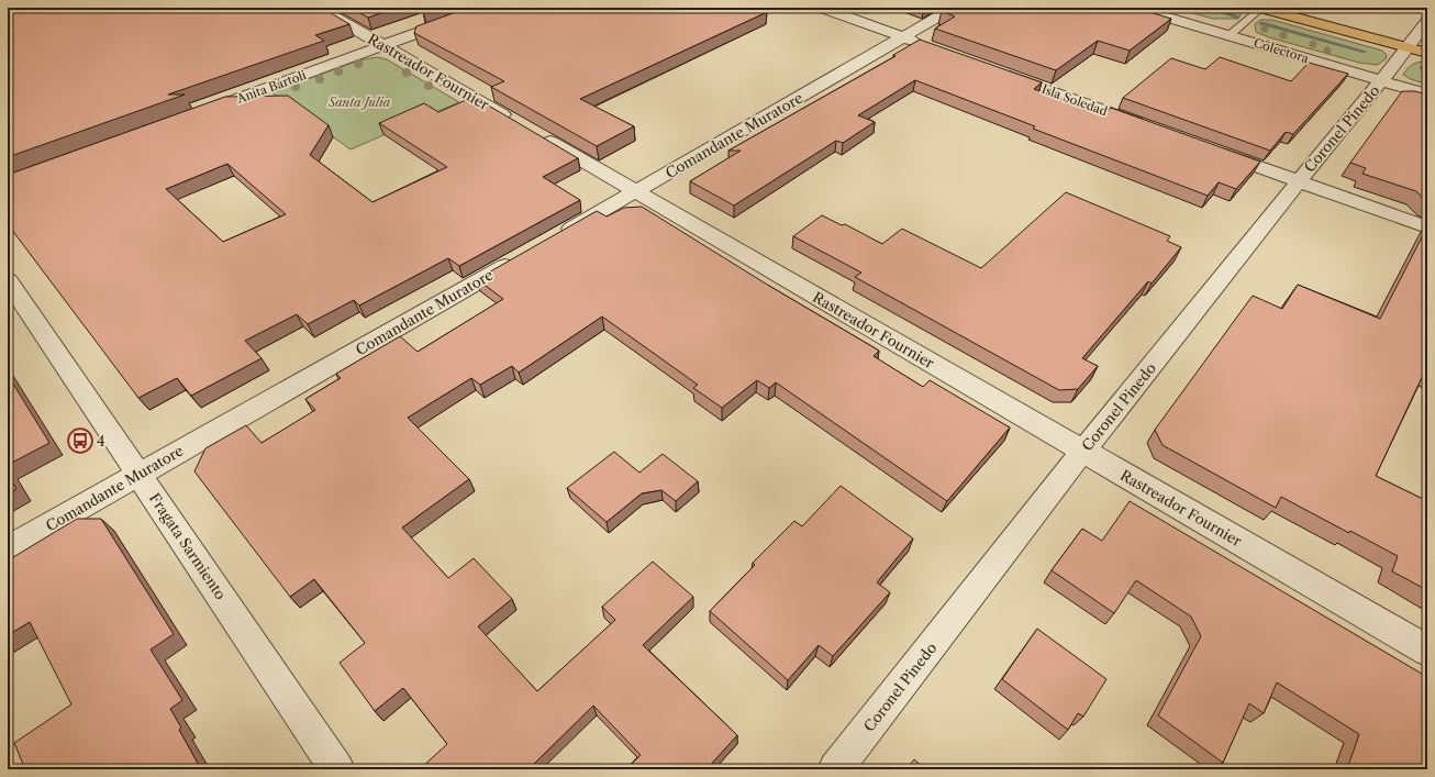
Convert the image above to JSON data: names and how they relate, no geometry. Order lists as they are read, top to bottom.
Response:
{
  "streets": {
    "street": [
      "Colectora",
      "Rastreador Fournier",
      "Anita Bártoli",
      "Isla Soledad",
      "Coronel Pinedo",
      "Comandante Muratore",
      "Fragata Sarmiento"
    ]
  },
  "crossings": [
    ["Colectora", "Coronel Pinedo"],
    ["Rastreador Fournier", "Anita Bártoli"],
    ["Rastreador Fournier", "Coronel Pinedo"],
    ["Rastreador Fournier", "Comandante Muratore"],
    ["Comandante Muratore", "Fragata Sarmiento"]
  ],
  "parks": ["Santa Julia"],
  "places": {
    "bus stop": ["4"]
  }
}
